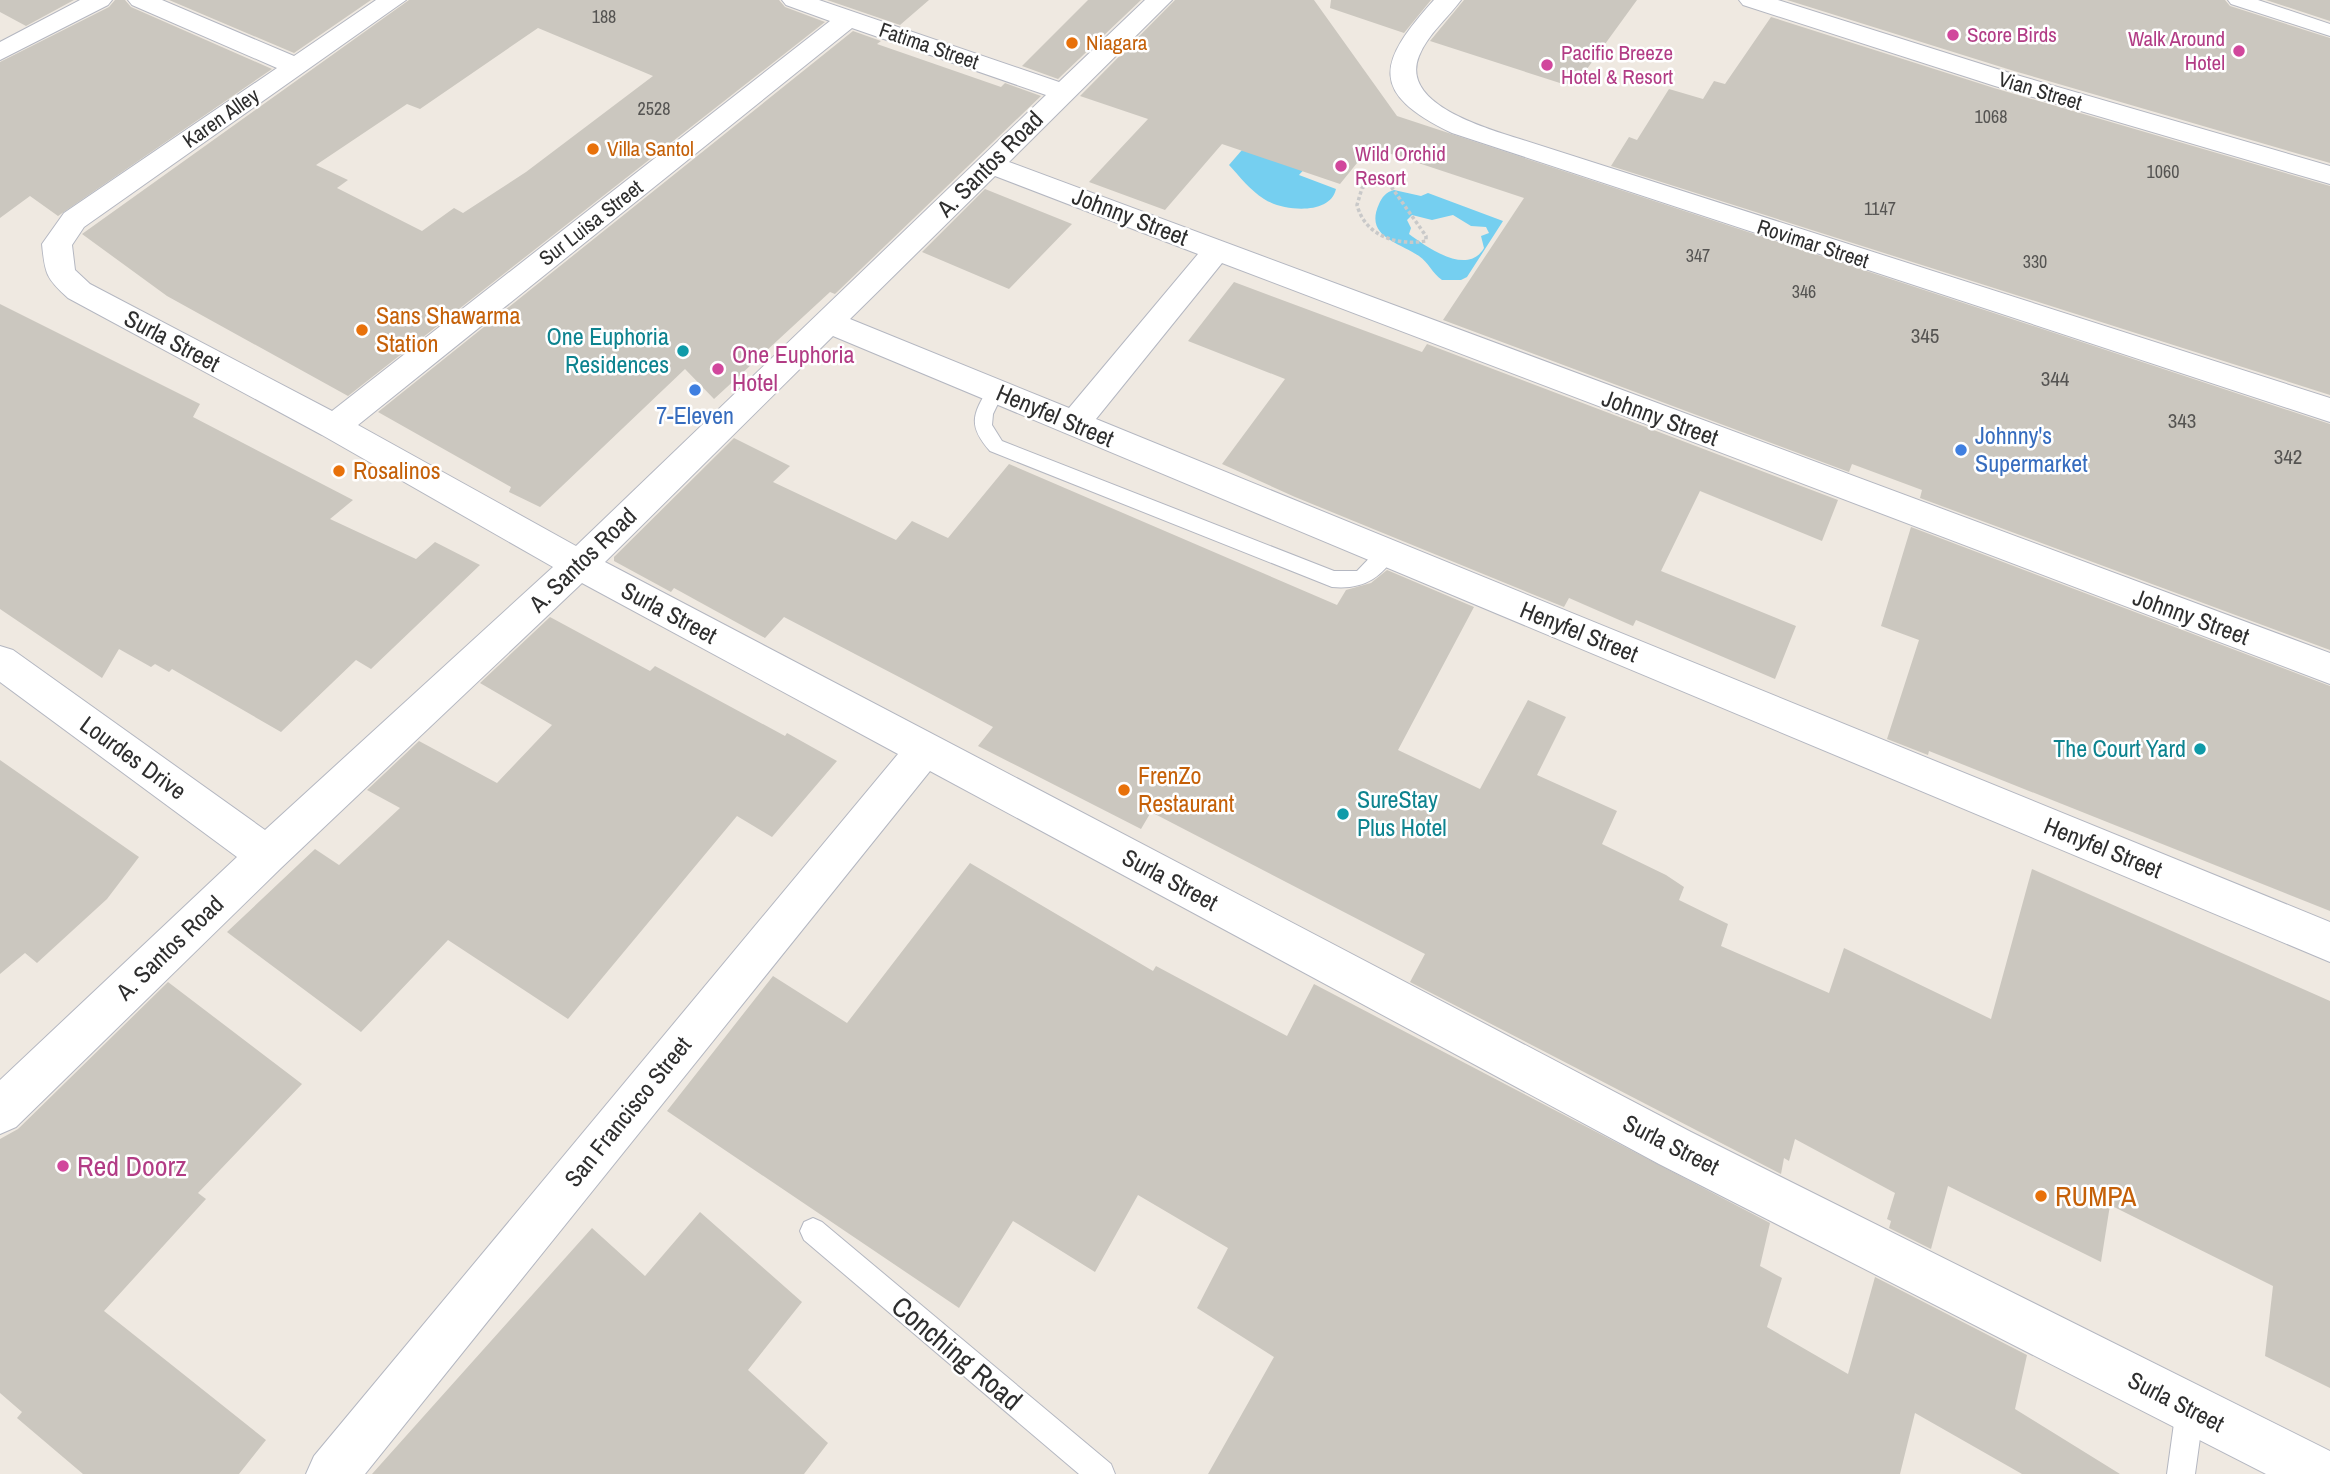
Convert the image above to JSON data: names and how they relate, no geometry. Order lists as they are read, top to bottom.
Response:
{
  "streets": {
    "street": [
      "Fatima Street",
      "Vian Street",
      "Karen Alley",
      "A. Santos Road",
      "Johnny Street",
      "Sur Luisa Street",
      "Rovimar Street",
      "Surla Street",
      "Henyfel Street",
      "Lourdes Drive",
      "San Francisco Street"
    ],
    "lane": ["Conching Road"]
  },
  "crossings": [
    ["Fatima Street", "A. Santos Road"],
    ["Fatima Street", "Sur Luisa Street"],
    ["Karen Alley", "Surla Street"],
    ["A. Santos Road", "Johnny Street"],
    ["A. Santos Road", "Surla Street"],
    ["A. Santos Road", "Henyfel Street"],
    ["A. Santos Road", "Lourdes Drive"],
    ["Sur Luisa Street", "Surla Street"],
    ["Surla Street", "San Francisco Street"]
  ],
  "places": [
    "Score Birds",
    "Niagara",
    "Walk Around Hotel",
    "Pacific Breeze Hotel & Resort",
    "Villa Santol",
    "Wild Orchid Resort",
    "Sans Shawarma Station",
    "One Euphoria Residences",
    "One Euphoria Hotel",
    "7-Eleven",
    "Johnny's Supermarket",
    "Rosalinos",
    "The Court Yard",
    "FrenZo Restaurant",
    "SureStay Plus Hotel",
    "Red Doorz",
    "RUMPA"
  ],
  "house_numbers": [
    "188",
    "2528",
    "1068",
    "1060",
    "1147",
    "347",
    "330",
    "346",
    "345",
    "344",
    "343",
    "342"
  ]
}
